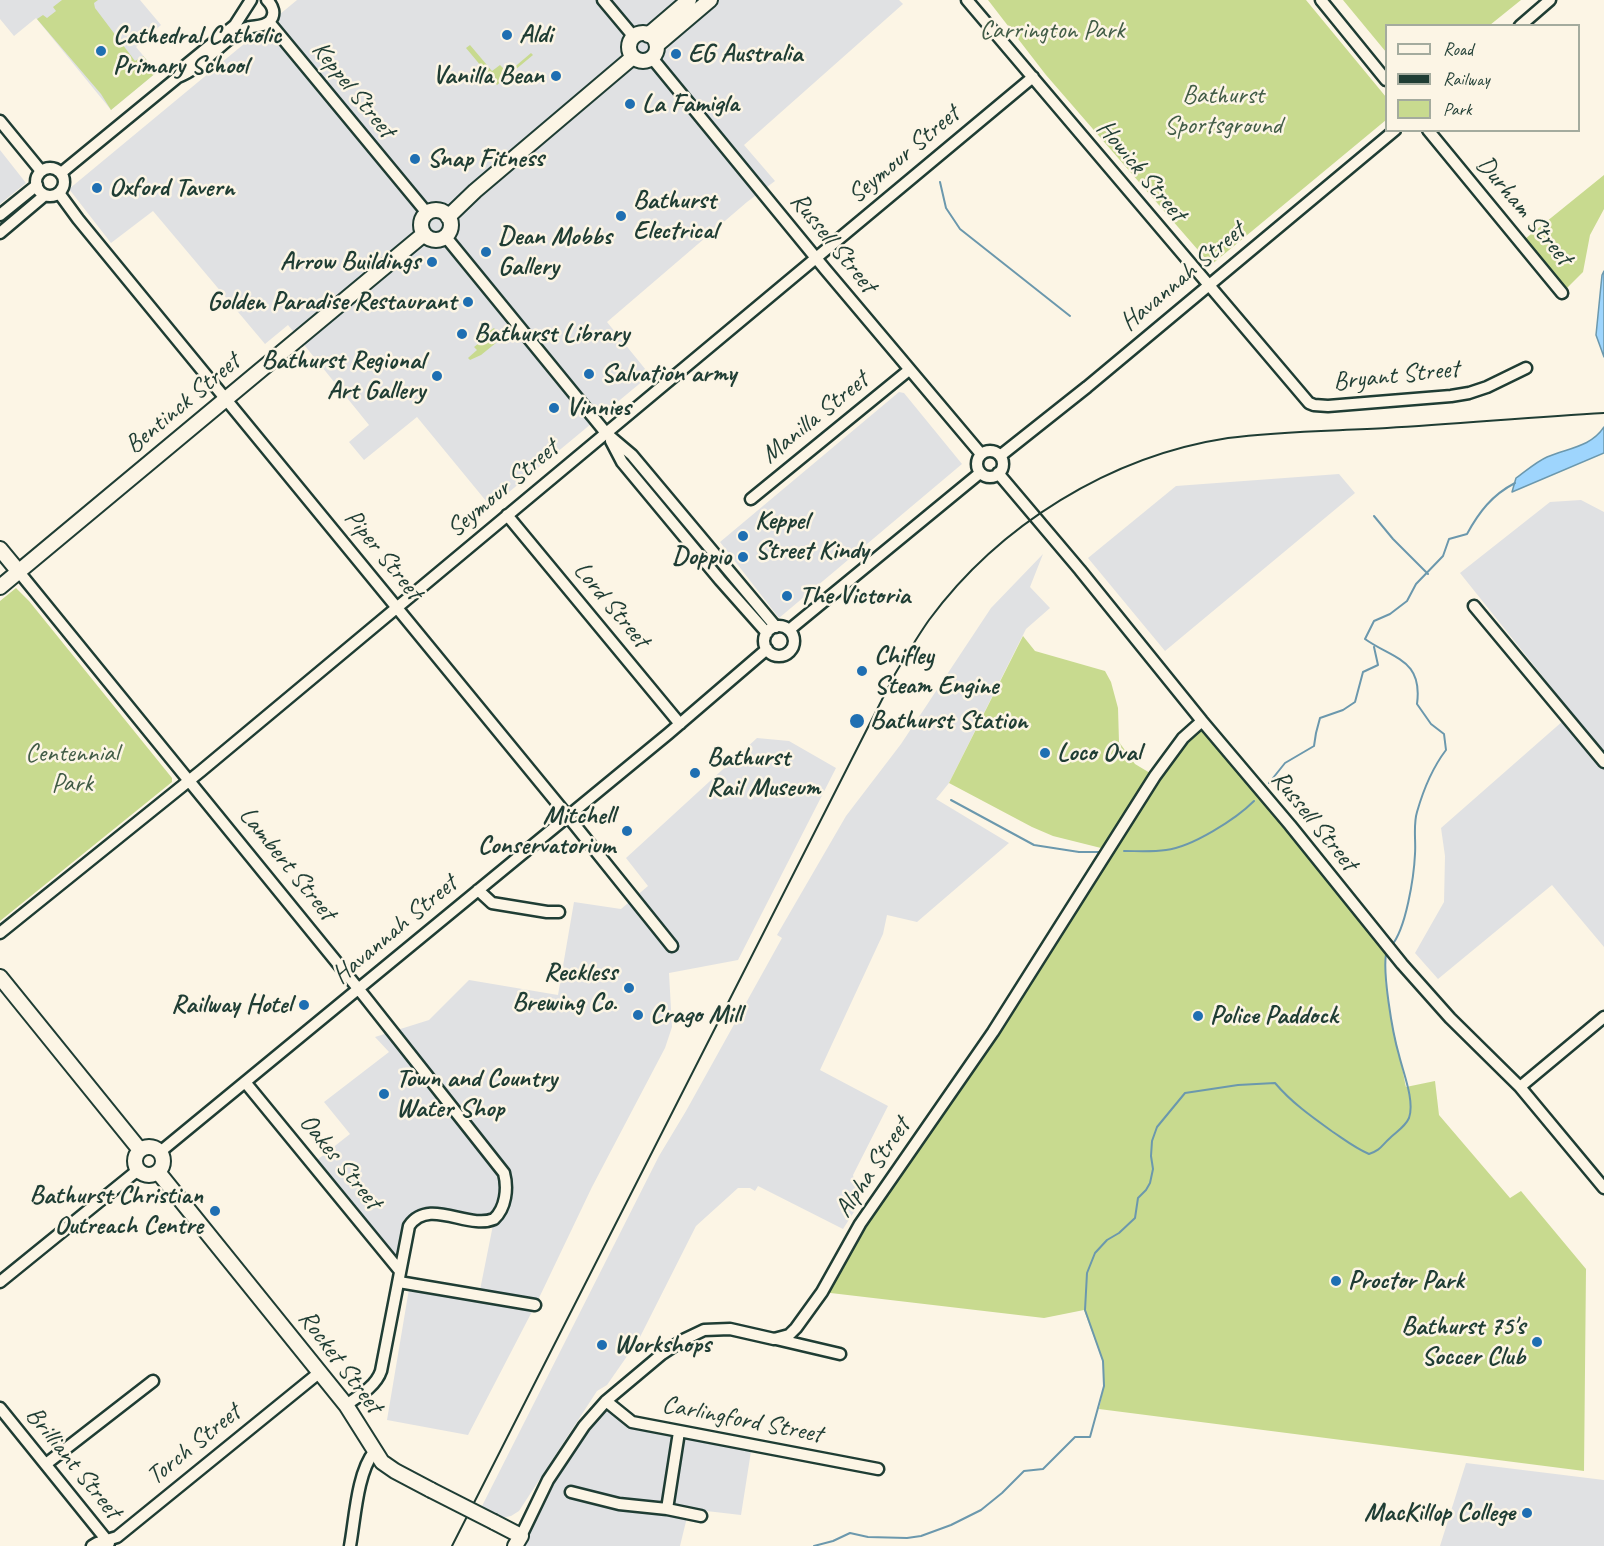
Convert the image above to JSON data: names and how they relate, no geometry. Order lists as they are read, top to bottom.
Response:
{
  "streets": {
    "main road": ["Bentinck Street", "Lambert Street", "Rocket Street"],
    "street": [
      "Keppel Street",
      "Seymour Street",
      "Howick Street",
      "Durham Street",
      "Russell Street",
      "Havannah Street",
      "Bryant Street",
      "Manilla Street",
      "Piper Street",
      "Lord Street",
      "Oakes Street",
      "Alpha Street",
      "Carlingford Street",
      "Torch Street",
      "Brilliant Street"
    ]
  },
  "crossings": [
    ["Keppel Street", "Bentinck Street"],
    ["Seymour Street", "Howick Street"],
    ["Seymour Street", "Russell Street"],
    ["Seymour Street", "Piper Street"],
    ["Seymour Street", "Lord Street"],
    ["Seymour Street", "Lambert Street"],
    ["Howick Street", "Havannah Street"],
    ["Howick Street", "Bryant Street"],
    ["Russell Street", "Havannah Street"],
    ["Russell Street", "Manilla Street"],
    ["Russell Street", "Alpha Street"],
    ["Havannah Street", "Piper Street"],
    ["Havannah Street", "Lord Street"],
    ["Havannah Street", "Lambert Street"],
    ["Havannah Street", "Oakes Street"],
    ["Havannah Street", "Rocket Street"],
    ["Bentinck Street", "Piper Street"],
    ["Bentinck Street", "Lambert Street"],
    ["Lambert Street", "Oakes Street"],
    ["Rocket Street", "Torch Street"],
    ["Torch Street", "Brilliant Street"]
  ],
  "parks": ["Carrington Park", "Bathurst Sportsground", "Centennial Park"],
  "places": [
    "Aldi",
    "Cathedral Catholic Primary School",
    "EG Australia",
    "Vanilla Bean",
    "La Famigla",
    "Snap Fitness",
    "Oxford Tavern",
    "Bathurst Electrical",
    "Dean Mobbs Gallery",
    "Arrow Buildings",
    "Golden Paradise Restaurant",
    "Bathurst Library",
    "Salvation army",
    "Bathurst Regional Art Gallery",
    "Vinnies",
    "Keppel Street Kindy",
    "Doppio",
    "The Victoria",
    "Chifley Steam Engine",
    "Bathurst Station",
    "Loco Oval",
    "Bathurst Rail Museum",
    "Mitchell Conservatorium",
    "Reckless Brewing Co.",
    "Railway Hotel",
    "Crago Mill",
    "Police Paddock",
    "Town and Country Water Shop",
    "Bathurst Christian Outreach Centre",
    "Proctor Park",
    "Bathurst 75's Soccer Club",
    "Workshops",
    "MacKillop College"
  ],
  "legend": ["Road", "Railway", "Park"]
}
